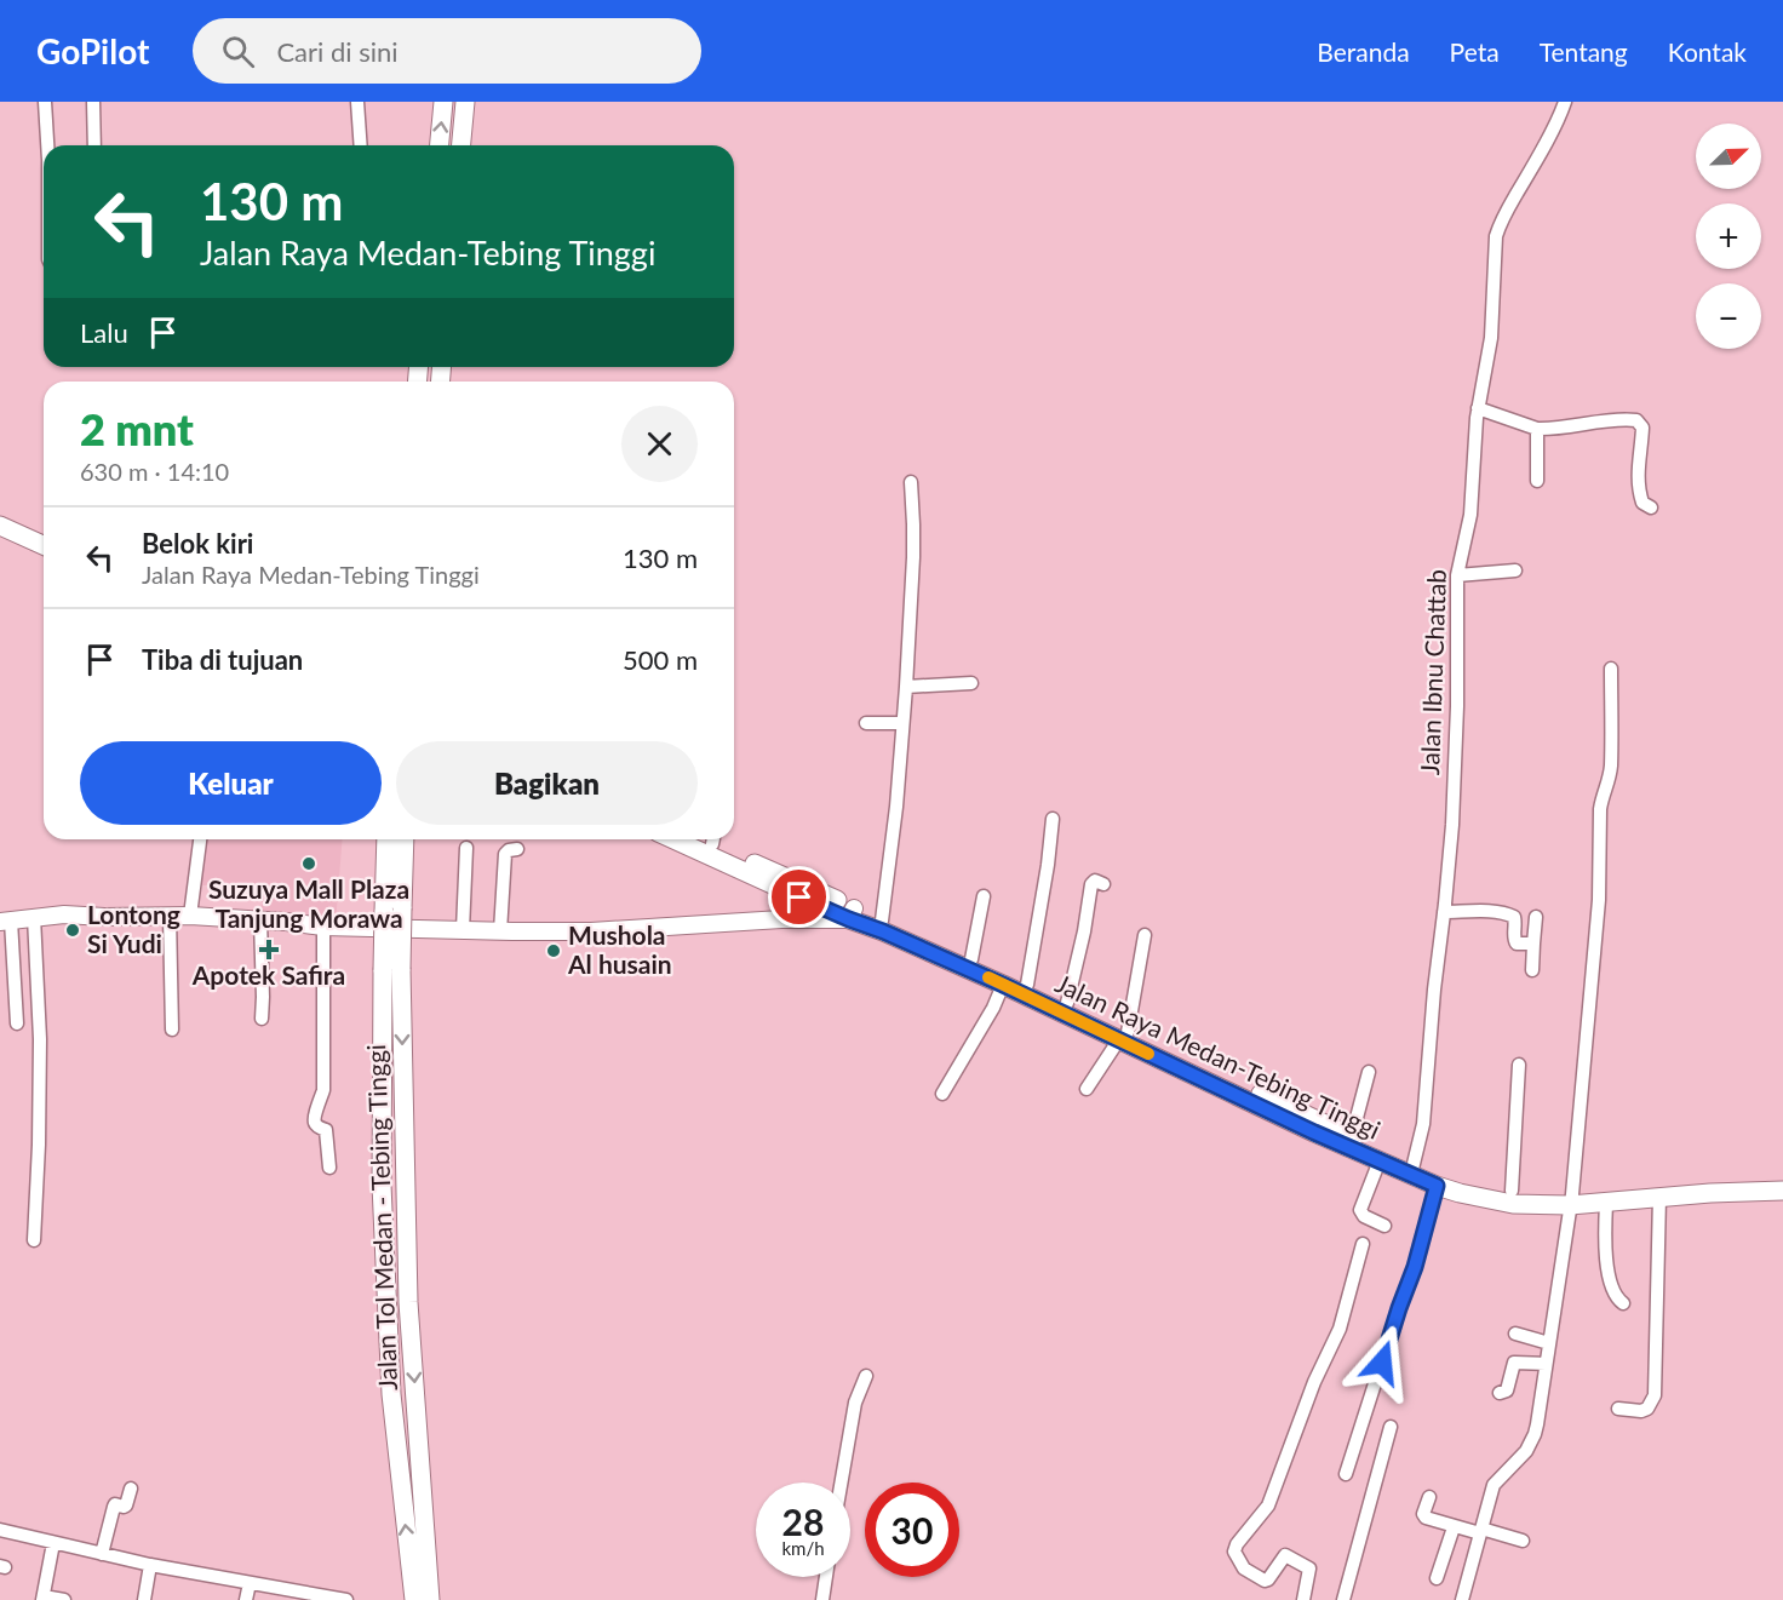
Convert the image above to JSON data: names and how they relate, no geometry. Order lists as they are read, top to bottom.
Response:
{
  "streets": {
    "highway": ["Jalan Raya Medan-Tebing Tinggi", "Jalan Tol Medan - Tebing Tinggi"],
    "street": ["Jalan Ibnu Chattab"]
  },
  "crossings": [
    ["Jalan Ibnu Chattab", "Jalan Raya Medan-Tebing Tinggi"]
  ],
  "places": {
    "other": ["Suzuya Mall Plaza Tanjung Morawa", "Lontong Si Yudi", "Mushola Al husain"],
    "health": ["Apotek Safira"]
  },
  "north": "top right",
  "page": {
    "header": "GoPilot",
    "search": "Cari di sini",
    "nav": [
      "Beranda",
      "Peta",
      "Tentang",
      "Kontak"
    ],
    "map_buttons": ["+", "−"],
    "turn": ["130 m", "Jalan Raya Medan-Tebing Tinggi"],
    "then": "Lalu",
    "heading": ["2 mnt", "630 m · 14:10"],
    "list": [
      {
        "name": "Belok kiri",
        "note": "Jalan Raya Medan-Tebing Tinggi",
        "value": "130 m"
      },
      {
        "name": "Tiba di tujuan",
        "value": "500 m"
      }
    ],
    "buttons": ["Keluar", "Bagikan"],
    "speed": "28 km/h",
    "limit": "30"
  }
}
